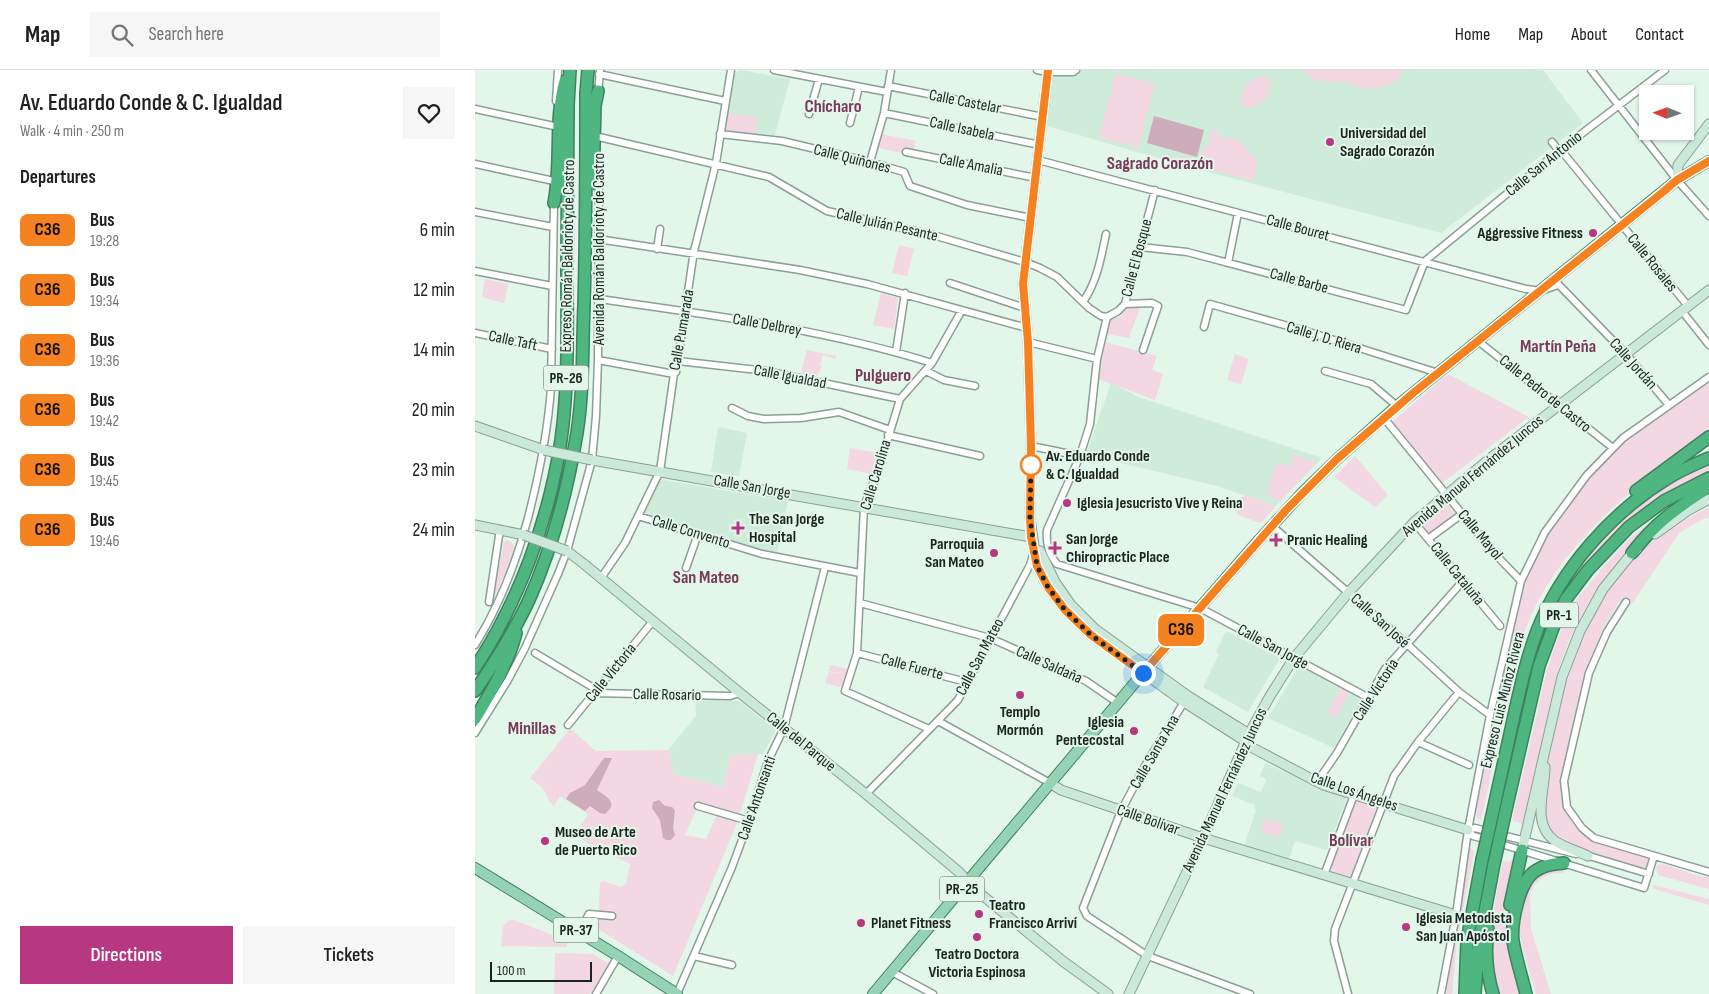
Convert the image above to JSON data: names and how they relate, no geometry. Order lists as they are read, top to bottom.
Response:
{
  "streets": {
    "highway": [
      "Expreso Román Baldorioty de Castro",
      "PR-26",
      "PR-1",
      "Expreso Luis Muñoz Rivera"
    ],
    "main road": ["PR-25", "PR-37"],
    "street": [
      "Calle Castelar",
      "Calle Isabela",
      "Calle Quiñones",
      "Calle San Antonio",
      "Calle Amalia",
      "Calle Julián Pesante",
      "Calle Bouret",
      "Avenida Román Baldorioty de Castro",
      "Calle El Bosque",
      "Calle Rosales",
      "Calle Barbe",
      "Calle Delbrey",
      "Calle Pumarada",
      "Calle J. D. Riera",
      "Calle Taft",
      "Calle Jordán",
      "Calle Igualdad",
      "Calle Pedro de Castro",
      "Calle Carolina",
      "Avenida Manuel Fernández Juncos",
      "Calle San Jorge",
      "Calle Convento",
      "Calle Mayol",
      "Calle Cataluña",
      "Calle San José",
      "Calle San Mateo",
      "Calle Saldaña",
      "Calle Fuerte",
      "Calle Victoria",
      "Calle Rosario",
      "Calle del Parque",
      "Calle Santa Ana",
      "Calle Los Ángeles",
      "Calle Antonsanti",
      "Calle Bolívar"
    ]
  },
  "crossings": [
    ["Calle Quiñones", "Calle Pumarada"],
    ["Calle San Antonio", "Calle Bouret"],
    ["Calle San Antonio", "Calle Rosales"],
    ["Calle San Antonio", "Calle Barbe"],
    ["Calle Julián Pesante", "Avenida Román Baldorioty de Castro"],
    ["Calle Julián Pesante", "Calle El Bosque"],
    ["Calle Julián Pesante", "Calle Pumarada"],
    ["Calle Bouret", "Calle El Bosque"],
    ["Calle Bouret", "Calle Barbe"],
    ["Calle Bouret", "PR-25"],
    ["Avenida Román Baldorioty de Castro", "Expreso Román Baldorioty de Castro"],
    ["Avenida Román Baldorioty de Castro", "Calle Delbrey"],
    ["Avenida Román Baldorioty de Castro", "Calle San Jorge"],
    ["Avenida Román Baldorioty de Castro", "Calle del Parque"],
    ["Calle El Bosque", "Calle Barbe"],
    ["Calle Rosales", "Avenida Manuel Fernández Juncos"],
    ["Calle Rosales", "PR-25"],
    ["Calle Delbrey", "Calle Pumarada"],
    ["Calle Delbrey", "Calle Carolina"],
    ["Calle Pumarada", "Calle Igualdad"],
    ["Calle Pumarada", "Calle San Jorge"],
    ["Calle Pumarada", "Calle Convento"],
    ["Calle Pumarada", "Calle del Parque"],
    ["Calle J. D. Riera", "PR-25"],
    ["Calle Jordán", "Avenida Manuel Fernández Juncos"],
    ["Calle Jordán", "PR-25"],
    ["Calle Igualdad", "Calle Carolina"],
    ["Calle Pedro de Castro", "Avenida Manuel Fernández Juncos"],
    ["Calle Pedro de Castro", "PR-25"],
    ["Calle Carolina", "Calle San Jorge"],
    ["Calle Carolina", "Calle Convento"],
    ["Calle Carolina", "Calle San Mateo"],
    ["Calle Carolina", "Calle Saldaña"],
    ["Calle Carolina", "Calle Fuerte"],
    ["Avenida Manuel Fernández Juncos", "Calle San Jorge"],
    ["Avenida Manuel Fernández Juncos", "Calle Mayol"],
    ["Avenida Manuel Fernández Juncos", "Calle Cataluña"],
    ["Avenida Manuel Fernández Juncos", "Calle San José"],
    ["Avenida Manuel Fernández Juncos", "Calle Santa Ana"],
    ["Avenida Manuel Fernández Juncos", "Calle Los Ángeles"],
    ["Avenida Manuel Fernández Juncos", "Calle Bolívar"],
    ["Calle San Jorge", "Calle Victoria"],
    ["Calle San Jorge", "PR-25"],
    ["Calle Convento", "Calle Antonsanti"],
    ["Calle Mayol", "PR-25"],
    ["Calle Cataluña", "Calle Victoria"],
    ["Calle San José", "Calle Victoria"],
    ["Calle San José", "PR-25"],
    ["Calle San Mateo", "Calle Saldaña"],
    ["Calle San Mateo", "Calle Fuerte"],
    ["Calle San Mateo", "Calle del Parque"],
    ["Calle San Mateo", "Calle Bolívar"],
    ["Calle Saldaña", "PR-25"],
    ["Calle Victoria", "Calle Rosario"],
    ["Calle Victoria", "Calle del Parque"],
    ["Calle Victoria", "Calle Los Ángeles"],
    ["Calle Rosario", "Calle del Parque"],
    ["Calle del Parque", "Calle Antonsanti"],
    ["Calle del Parque", "PR-25"],
    ["Calle Santa Ana", "Calle Bolívar"],
    ["Calle Antonsanti", "PR-37"],
    ["Calle Bolívar", "PR-25"]
  ],
  "districts": [
    "Chícharo",
    "Sagrado Corazón",
    "Martín Peña",
    "Pulguero",
    "San Mateo",
    "Minillas",
    "Bolívar"
  ],
  "places": {
    "other": [
      "Universidad del Sagrado Corazón",
      "Aggressive Fitness",
      "Av. Eduardo Conde & C. Igualdad",
      "Iglesia Jesucristo Vive y Reina",
      "Parroquia San Mateo",
      "Templo Mormón",
      "Iglesia Pentecostal",
      "Museo de Arte de Puerto Rico",
      "Teatro Francisco Arriví",
      "Planet Fitness",
      "Iglesia Metodista San Juan Apόstol",
      "Teatro Doctora Victoria Espinosa"
    ],
    "health": ["The San Jorge Hospital", "Pranic Healing", "San Jorge Chiropractic Place"]
  },
  "lines": ["bus line C36"],
  "scale_bar": "100 m",
  "north": "left",
  "page": {
    "header": "Map",
    "search": "Search here",
    "nav": [
      "Home",
      "Map",
      "About",
      "Contact"
    ],
    "heading": [
      ["Av. Eduardo Conde & C. Igualdad", "Walk · 4 min · 250 m"],
      "Departures"
    ],
    "on_map": "C36",
    "list": [
      {
        "mark": "C36",
        "name": "Bus",
        "note": "19:28",
        "value": "6 min"
      },
      {
        "mark": "C36",
        "name": "Bus",
        "note": "19:34",
        "value": "12 min"
      },
      {
        "mark": "C36",
        "name": "Bus",
        "note": "19:36",
        "value": "14 min"
      },
      {
        "mark": "C36",
        "name": "Bus",
        "note": "19:42",
        "value": "20 min"
      },
      {
        "mark": "C36",
        "name": "Bus",
        "note": "19:45",
        "value": "23 min"
      },
      {
        "mark": "C36",
        "name": "Bus",
        "note": "19:46",
        "value": "24 min"
      }
    ],
    "buttons": ["Directions", "Tickets"],
    "scale": "100 m"
  }
}
